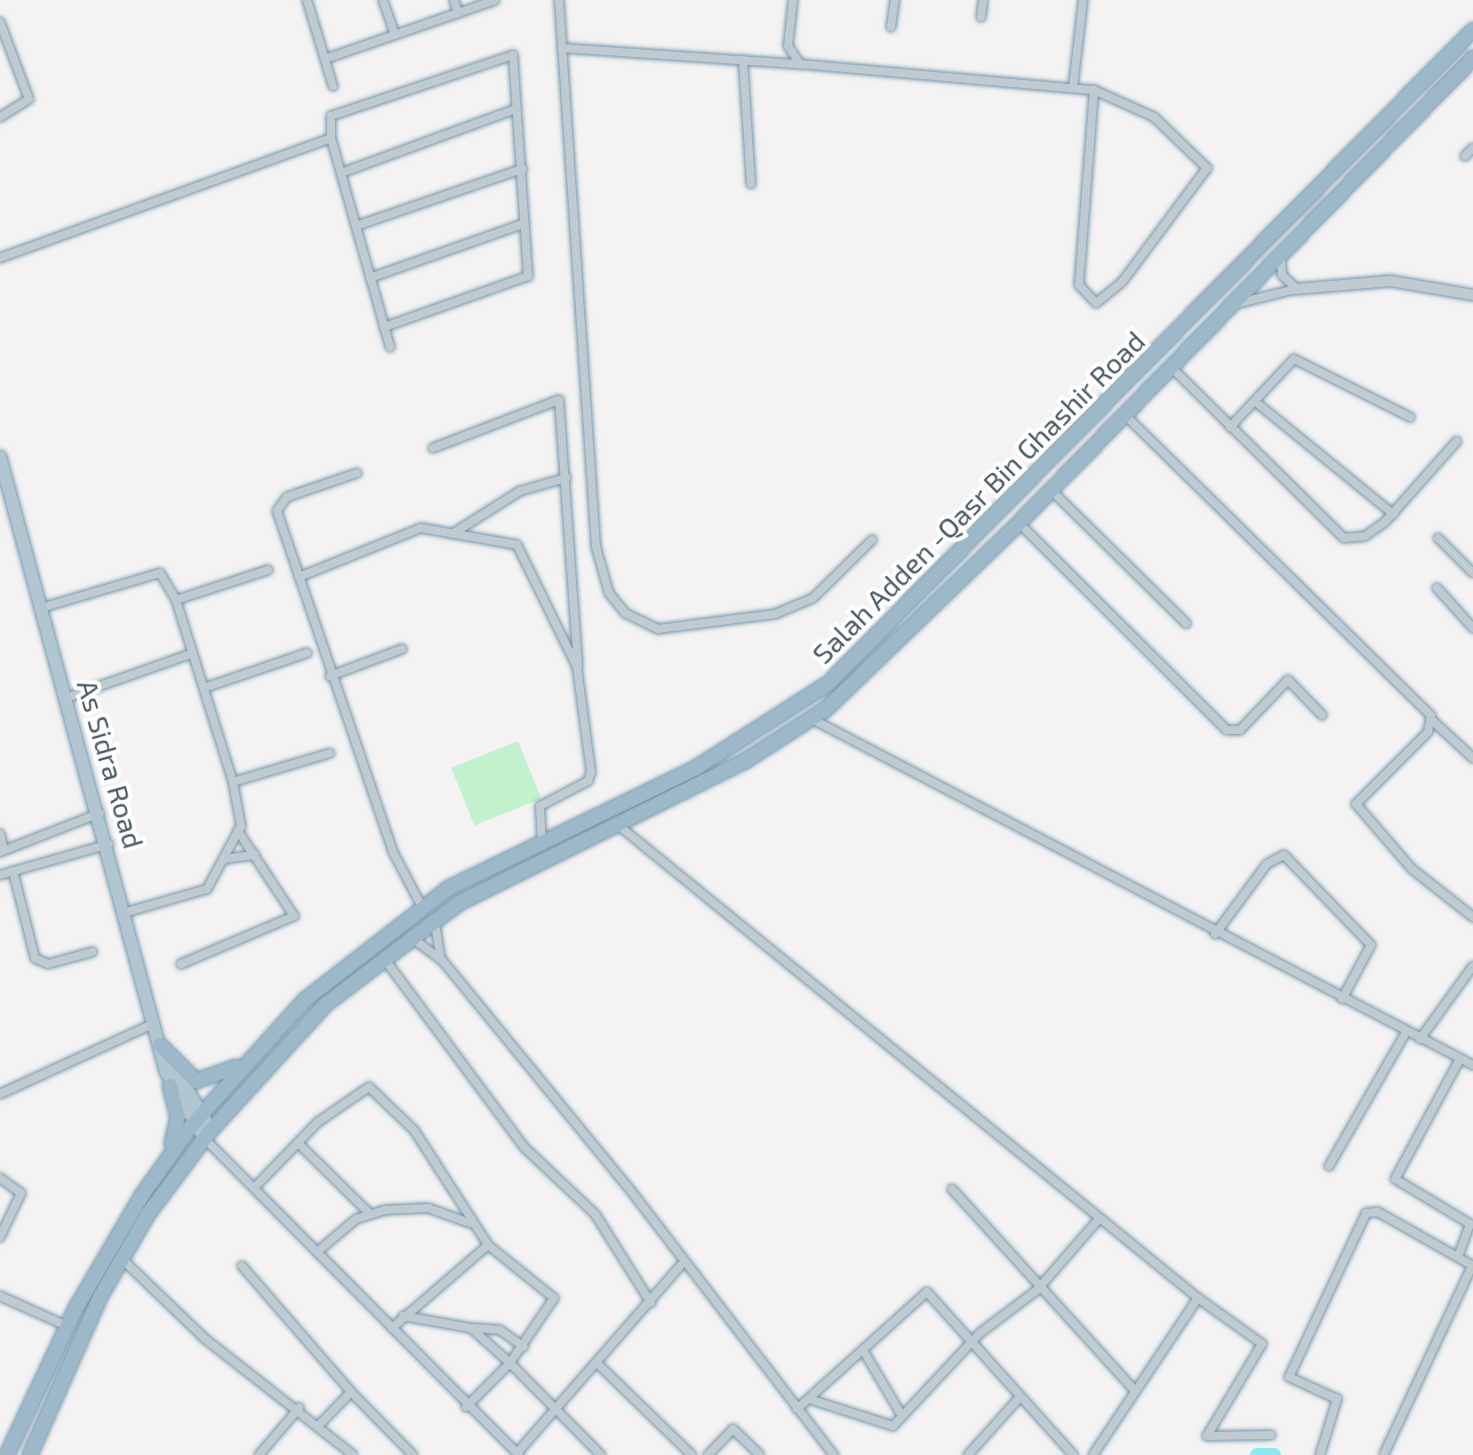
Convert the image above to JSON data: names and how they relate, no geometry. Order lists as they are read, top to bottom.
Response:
{
  "streets": {
    "highway": ["Salah Adden -Qasr Bin Ghashir Road"],
    "main road": ["As Sidra Road"]
  },
  "crossings": [
    ["Salah Adden -Qasr Bin Ghashir Road", "As Sidra Road"]
  ]
}
